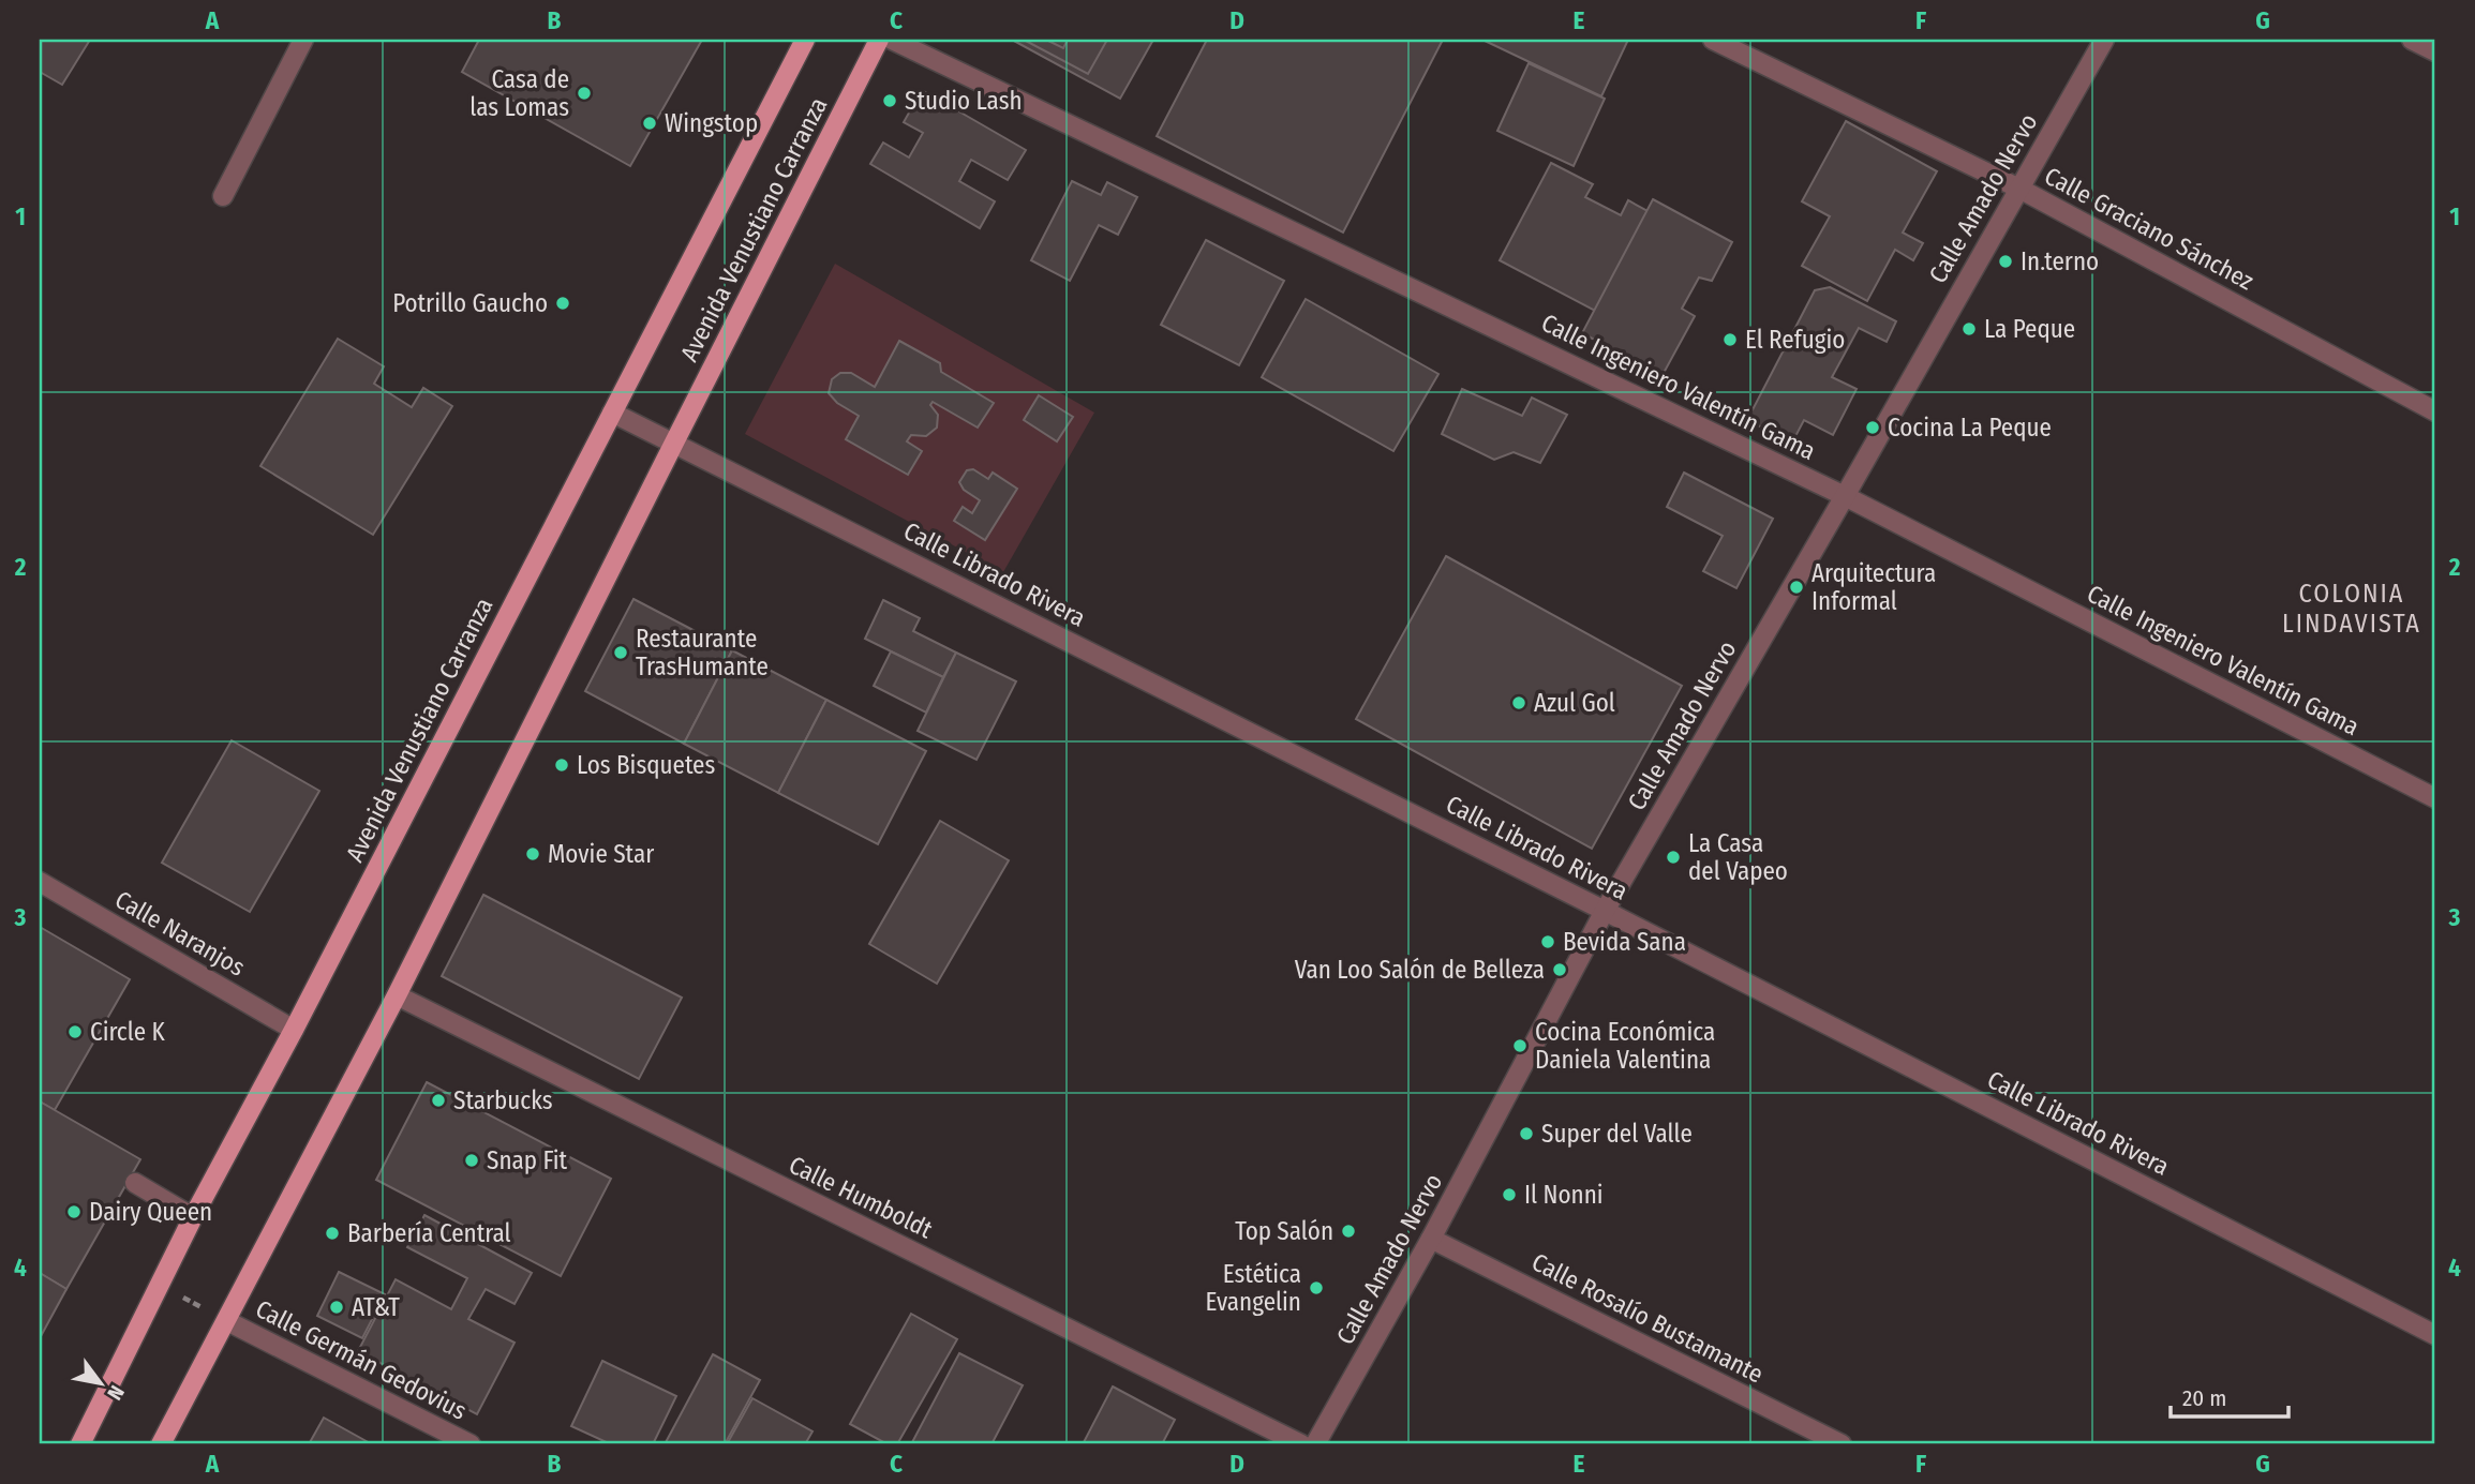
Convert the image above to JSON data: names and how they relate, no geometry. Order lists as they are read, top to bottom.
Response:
{
  "streets": {
    "main road": ["Avenida Venustiano Carranza"],
    "street": [
      "Calle Amado Nervo",
      "Calle Graciano Sánchez",
      "Calle Ingeniero Valentín Gama",
      "Calle Librado Rivera",
      "Calle Naranjos",
      "Calle Humboldt",
      "Calle Rosalío Bustamante",
      "Calle Germán Gedovius"
    ]
  },
  "crossings": [
    ["Calle Amado Nervo", "Calle Graciano Sánchez"],
    ["Calle Amado Nervo", "Calle Ingeniero Valentín Gama"],
    ["Calle Amado Nervo", "Calle Librado Rivera"],
    ["Calle Amado Nervo", "Calle Rosalío Bustamante"],
    ["Avenida Venustiano Carranza", "Calle Librado Rivera"],
    ["Avenida Venustiano Carranza", "Calle Naranjos"],
    ["Avenida Venustiano Carranza", "Calle Humboldt"],
    ["Avenida Venustiano Carranza", "Calle Germán Gedovius"]
  ],
  "districts": ["COLONIA LINDAVISTA"],
  "places": [
    "Casa de las Lomas",
    "Studio Lash",
    "Wingstop",
    "In.terno",
    "Potrillo Gaucho",
    "La Peque",
    "El Refugio",
    "Cocina La Peque",
    "Arquitectura Informal",
    "Restaurante TrasHumante",
    "Azul Gol",
    "Los Bisquetes",
    "Movie Star",
    "La Casa del Vapeo",
    "Bevida Sana",
    "Van Loo Salón de Belleza",
    "Circle K",
    "Cocina Económica Daniela Valentina",
    "Starbucks",
    "Super del Valle",
    "Snap Fit",
    "Il Nonni",
    "Dairy Queen",
    "Top Salón",
    "Barbería Central",
    "Estética Evangelin",
    "AT&T"
  ],
  "scale_bar": "20 m",
  "north": "bottom right",
  "grid": {
    "columns": [
      "A",
      "B",
      "C",
      "D",
      "E",
      "F",
      "G"
    ],
    "rows": [
      "1",
      "2",
      "3",
      "4"
    ]
  }
}
